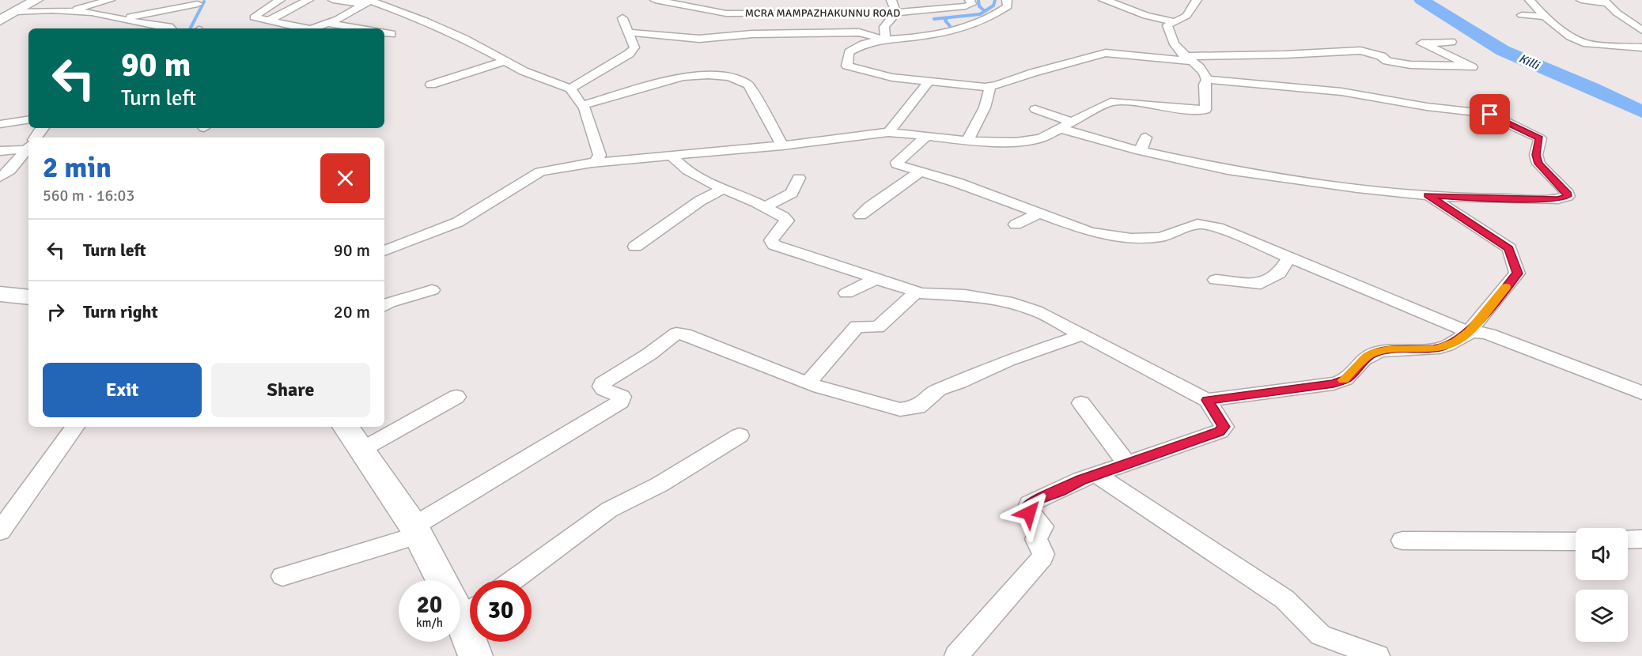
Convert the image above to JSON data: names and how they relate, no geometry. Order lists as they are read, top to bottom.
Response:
{
  "streets": {
    "street": ["MCRA MAMPAZHAKUNNU ROAD"]
  },
  "water": ["Killi"],
  "page": {
    "turn": ["90 m", "Turn left"],
    "heading": ["2 min", "560 m · 16:03"],
    "list": [
      {
        "name": "Turn left",
        "value": "90 m"
      },
      {
        "name": "Turn right",
        "value": "20 m"
      }
    ],
    "buttons": ["Exit", "Share"],
    "speed": "20 km/h",
    "limit": "30"
  }
}
